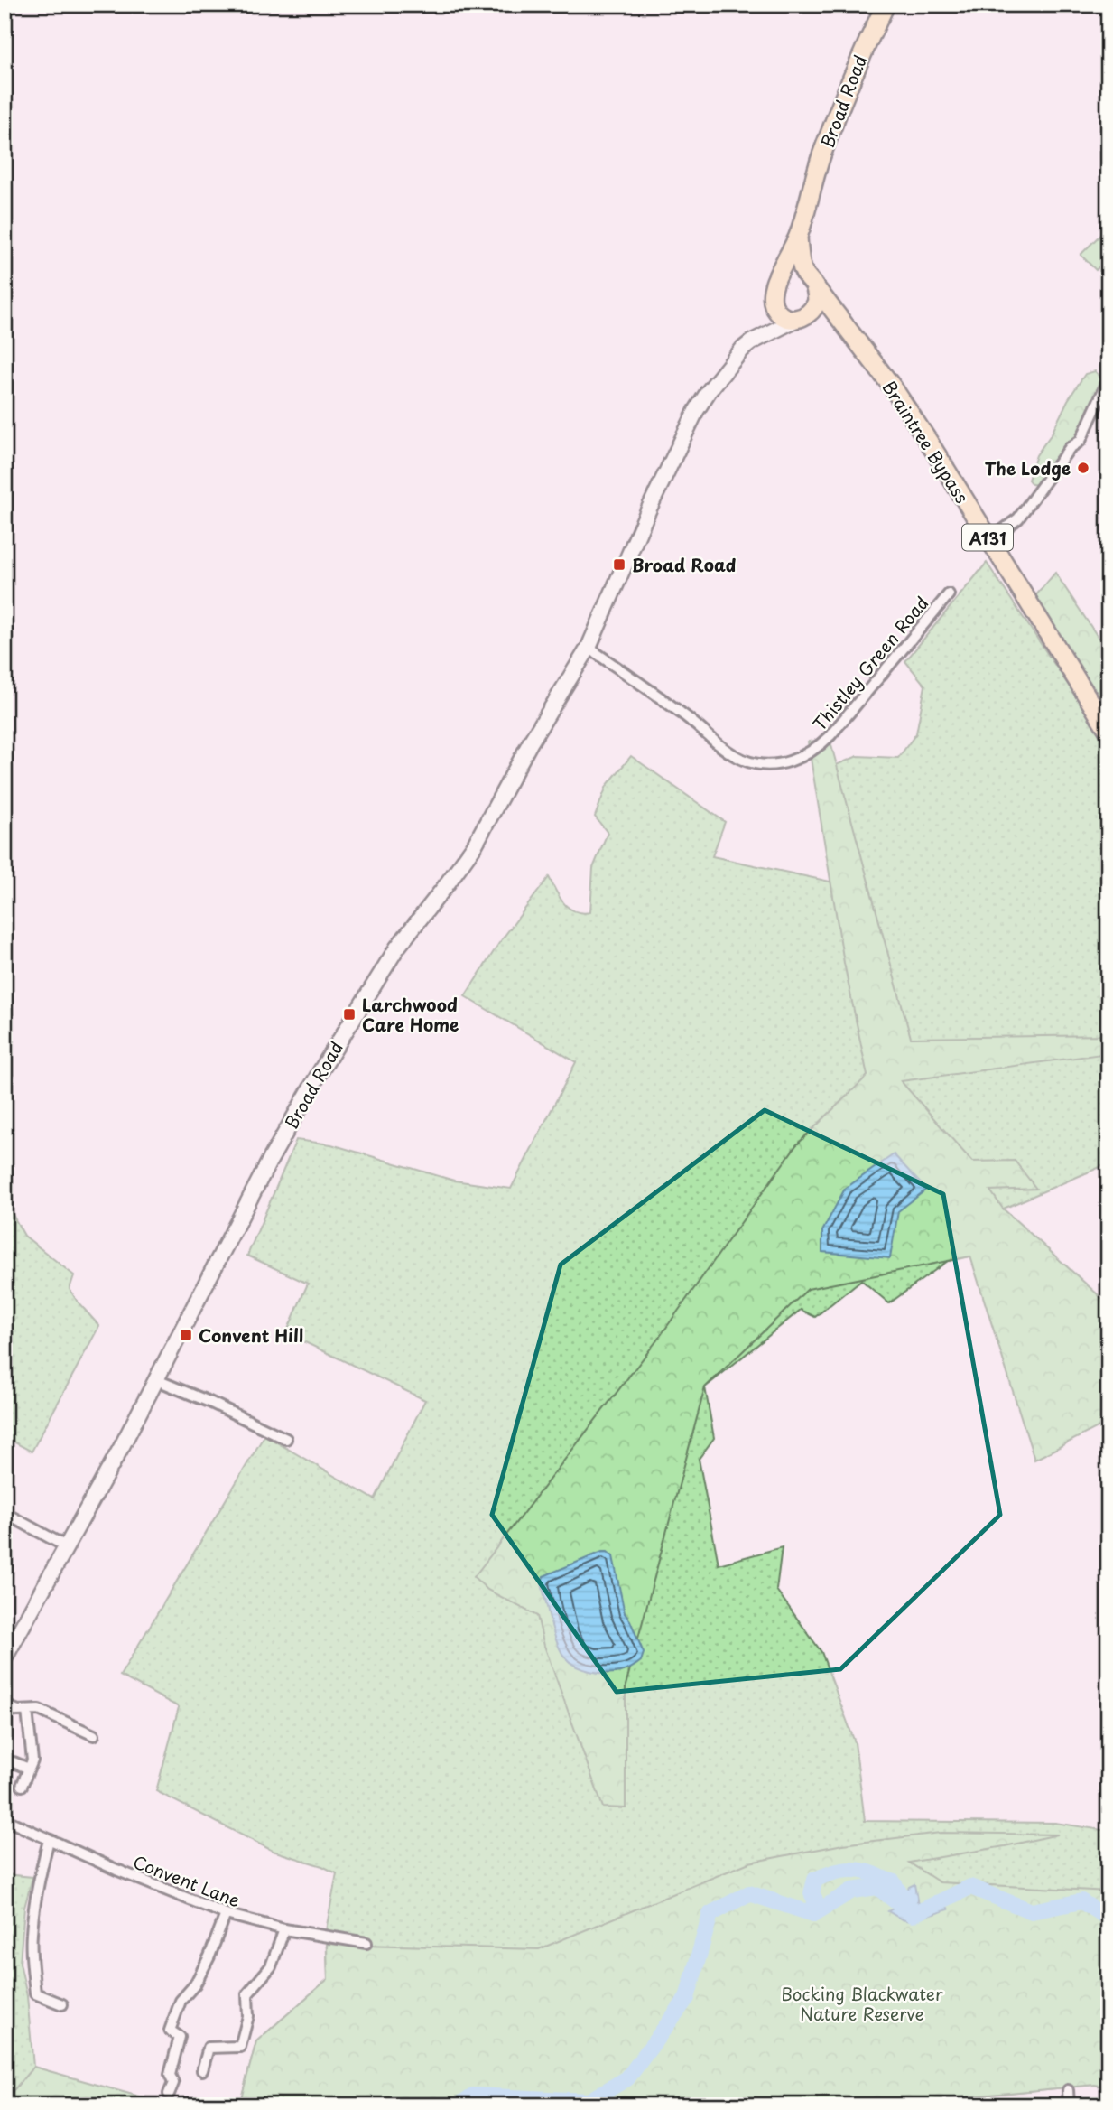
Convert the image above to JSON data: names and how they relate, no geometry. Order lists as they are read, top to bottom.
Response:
{
  "streets": {
    "highway": ["Broad Road", "Braintree Bypass", "A131"],
    "street": ["Thistley Green Road", "Convent Lane"]
  },
  "crossings": [
    ["Broad Road", "Braintree Bypass"],
    ["Broad Road", "A131"],
    ["Broad Road", "Thistley Green Road"],
    ["Braintree Bypass", "A131"]
  ],
  "parks": ["Bocking Blackwater Nature Reserve"],
  "places": {
    "other": ["The Lodge"],
    "transit": ["Broad Road", "Larchwood Care Home", "Convent Hill"]
  }
}
